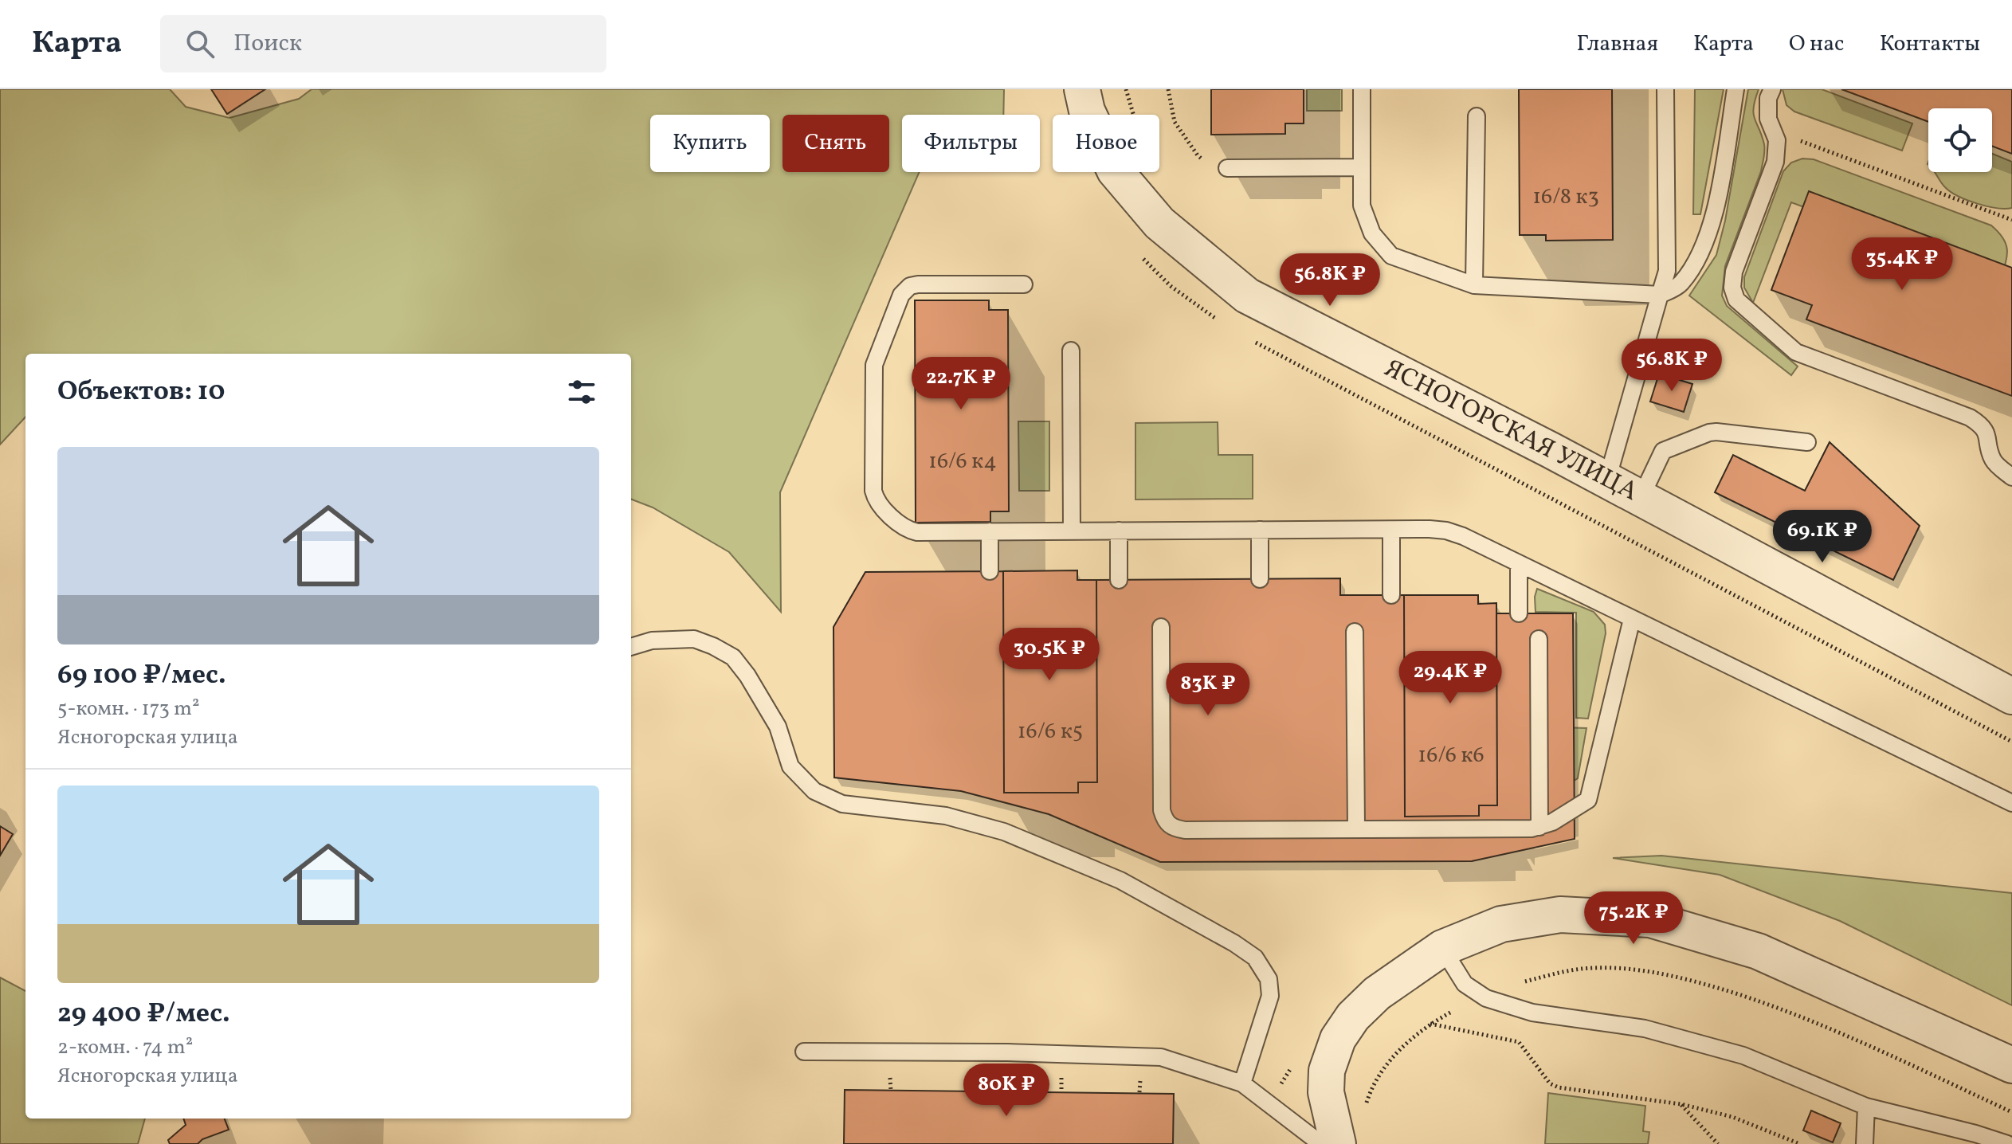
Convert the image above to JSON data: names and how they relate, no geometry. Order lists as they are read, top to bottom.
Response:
{
  "streets": {
    "street": ["ЯСНОГОРСКАЯ УЛИЦА"]
  },
  "house_numbers": [
    "16/8 к3",
    "16/6 к4",
    "16/6 к5",
    "16/6 к6"
  ],
  "page": {
    "header": "Карта",
    "search": "Поиск",
    "nav": [
      "Главная",
      "Карта",
      "О нас",
      "Контакты"
    ],
    "chip": [
      "Купить",
      "Снять",
      "Фильтры",
      "Новое"
    ],
    "price": [
      "35.4K ₽",
      "56.8K ₽",
      "56.8K ₽",
      "22.7K ₽",
      "69.1K ₽",
      "30.5K ₽",
      "29.4K ₽",
      "83K ₽",
      "75.2K ₽",
      "80K ₽"
    ],
    "heading": "Объектов: 10",
    "list": [
      {
        "name": "69 100 ₽/мес.",
        "note": "5-комн. · 173 m² · Ясногорская улица"
      },
      {
        "name": "29 400 ₽/мес.",
        "note": "2-комн. · 74 m² · Ясногорская улица"
      }
    ]
  }
}
